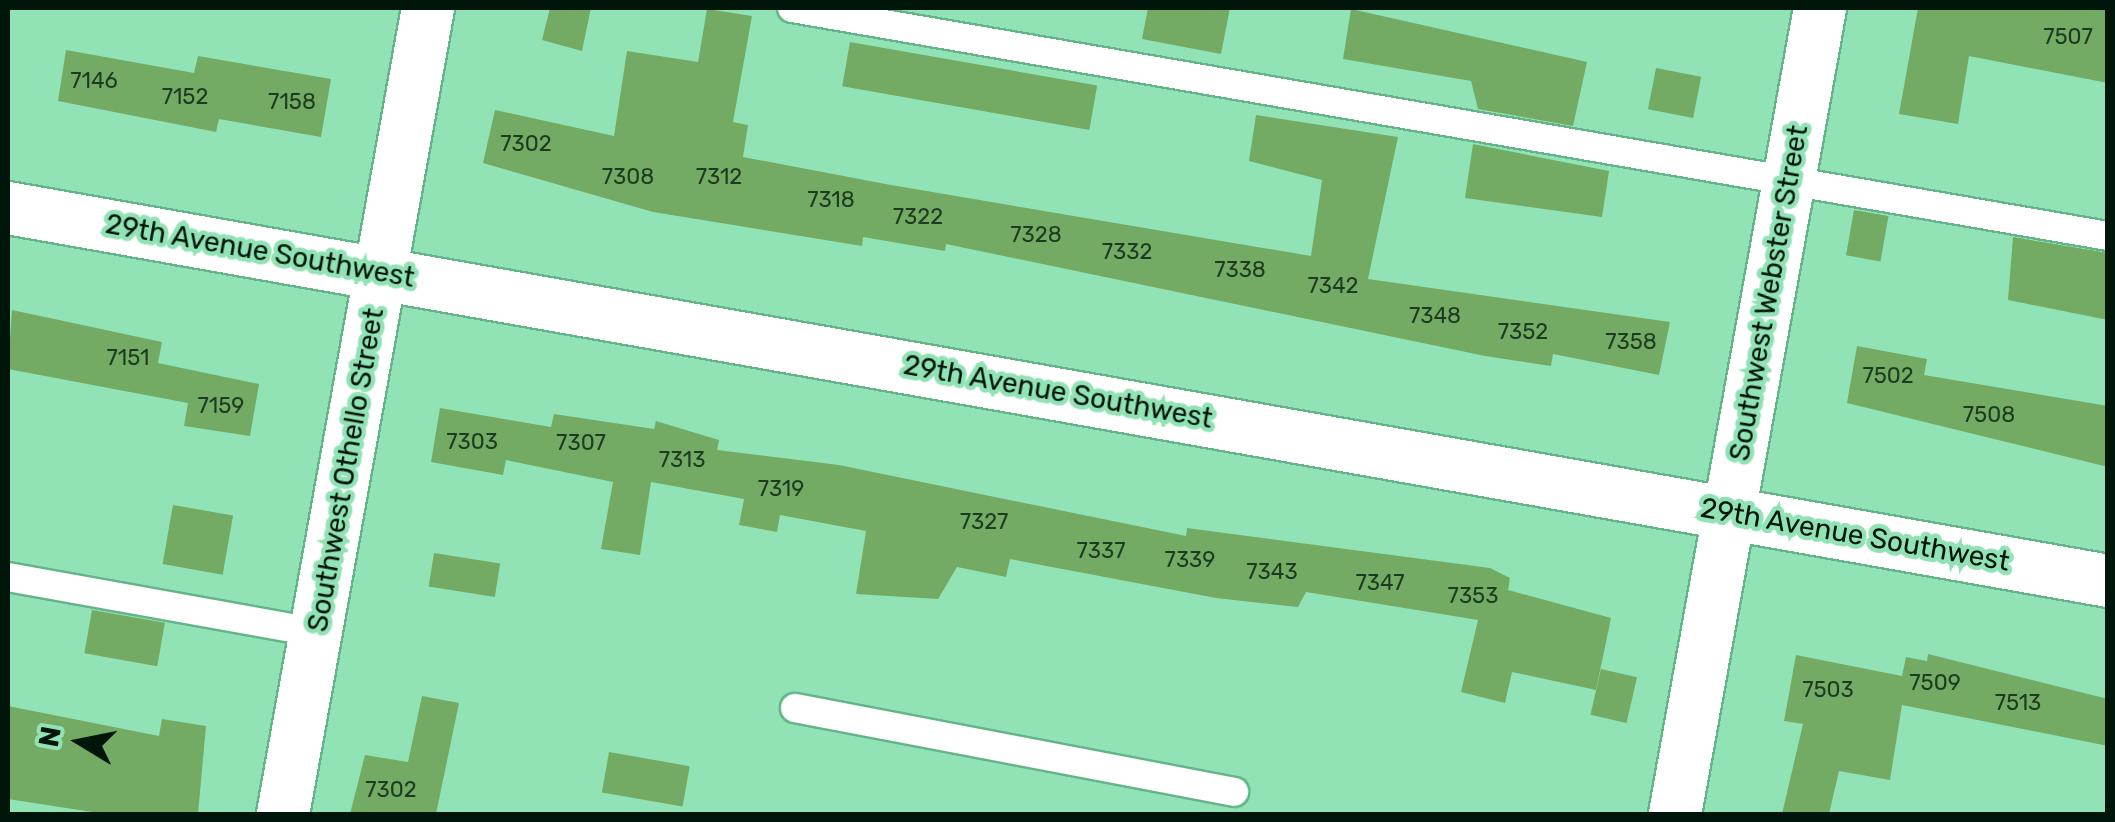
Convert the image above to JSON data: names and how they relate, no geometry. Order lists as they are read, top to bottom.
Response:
{
  "streets": {
    "street": ["29th Avenue Southwest", "Southwest Webster Street", "Southwest Othello Street"]
  },
  "crossings": [
    ["29th Avenue Southwest", "Southwest Webster Street"],
    ["29th Avenue Southwest", "Southwest Othello Street"]
  ],
  "house_numbers": [
    "7507",
    "7146",
    "7152",
    "7158",
    "7302",
    "7308",
    "7312",
    "7318",
    "7322",
    "7328",
    "7332",
    "7338",
    "7342",
    "7348",
    "7352",
    "7358",
    "7151",
    "7502",
    "7159",
    "7508",
    "7303",
    "7307",
    "7313",
    "7319",
    "7327",
    "7337",
    "7339",
    "7343",
    "7347",
    "7353",
    "7509",
    "7503",
    "7513",
    "7302"
  ],
  "north": "left"
}
